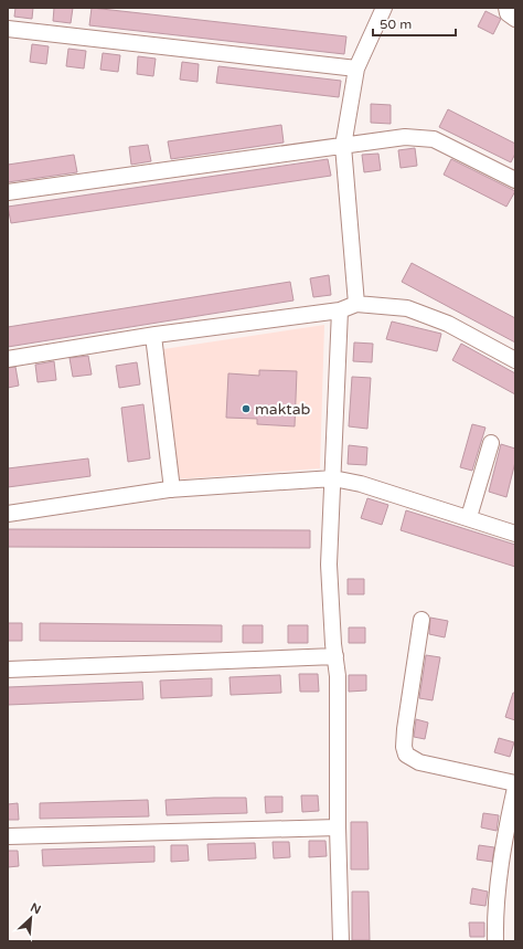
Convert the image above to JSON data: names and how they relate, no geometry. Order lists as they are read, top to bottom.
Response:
{
  "places": ["maktab"],
  "scale_bar": "50 m",
  "north": "top right"
}
